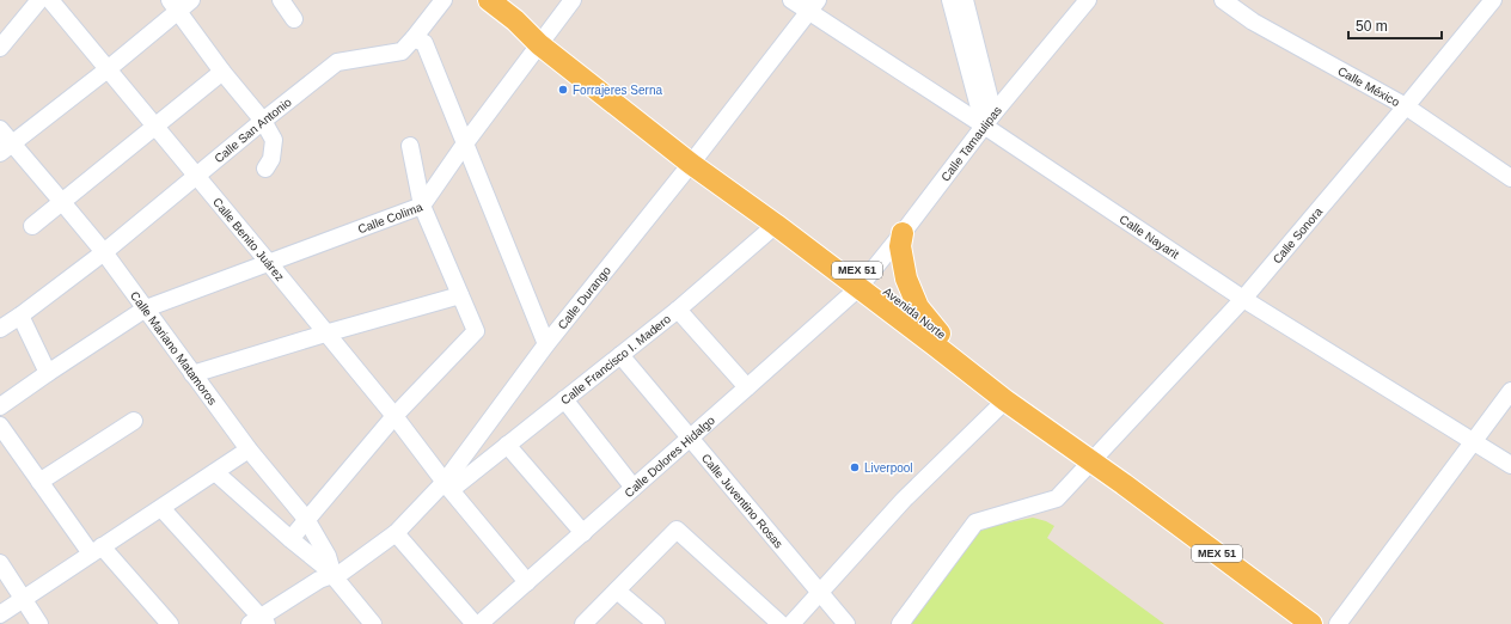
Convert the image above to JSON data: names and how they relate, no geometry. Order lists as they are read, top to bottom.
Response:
{
  "streets": {
    "main road": ["MEX 51", "Avenida Norte"],
    "street": [
      "Calle México",
      "Calle San Antonio",
      "Calle Tamaulipas",
      "Calle Colima",
      "Calle Nayarit",
      "Calle Sonora",
      "Calle Benito Juárez",
      "Calle Durango",
      "Calle Mariano Matamoros",
      "Calle Francisco I. Madero",
      "Calle Dolores Hidalgo",
      "Calle Juventino Rosas"
    ]
  },
  "crossings": [
    ["Calle México", "Calle Sonora"],
    ["Calle San Antonio", "Calle Benito Juárez"],
    ["Calle San Antonio", "Calle Mariano Matamoros"],
    ["Calle Tamaulipas", "Calle Nayarit"],
    ["Calle Tamaulipas", "Avenida Norte"],
    ["Calle Tamaulipas", "Calle Dolores Hidalgo"],
    ["Calle Colima", "Calle Benito Juárez"],
    ["Calle Colima", "MEX 51"],
    ["Calle Colima", "Calle Mariano Matamoros"],
    ["Calle Nayarit", "Calle Sonora"],
    ["Calle Nayarit", "Calle Durango"],
    ["Calle Sonora", "Avenida Norte"],
    ["Calle Benito Juárez", "Calle Durango"],
    ["Calle Benito Juárez", "Calle Francisco I. Madero"],
    ["Calle Benito Juárez", "Calle Dolores Hidalgo"],
    ["MEX 51", "Calle Durango"],
    ["MEX 51", "Avenida Norte"],
    ["Calle Durango", "Avenida Norte"],
    ["Calle Durango", "Calle Mariano Matamoros"],
    ["Calle Durango", "Calle Francisco I. Madero"],
    ["Avenida Norte", "Calle Francisco I. Madero"],
    ["Avenida Norte", "Calle Dolores Hidalgo"],
    ["Calle Francisco I. Madero", "Calle Juventino Rosas"],
    ["Calle Dolores Hidalgo", "Calle Juventino Rosas"]
  ],
  "places": ["Forrajeres Serna", "Liverpool"],
  "scale_bar": "50 m"
}
